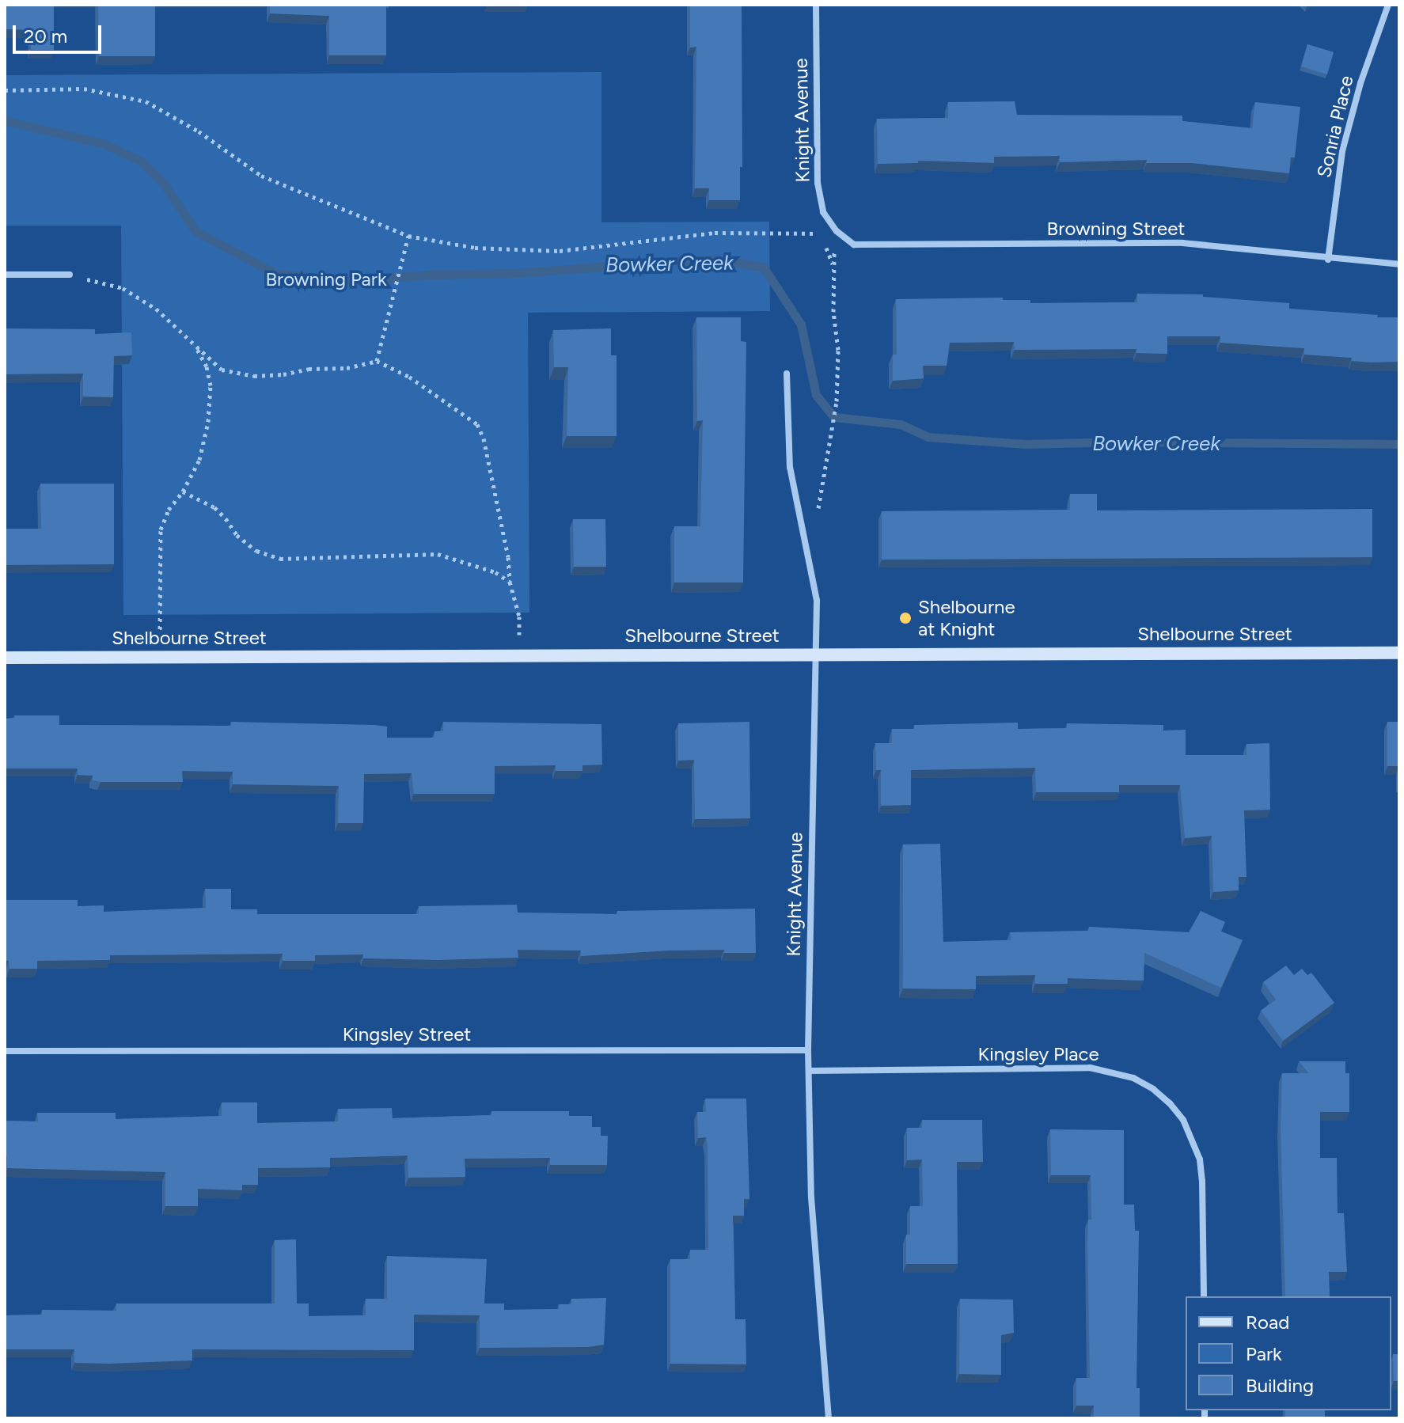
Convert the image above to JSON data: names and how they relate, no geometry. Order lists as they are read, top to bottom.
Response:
{
  "streets": {
    "main road": ["Shelbourne Street"],
    "street": [
      "Knight Avenue",
      "Sonria Place",
      "Browning Street",
      "Kingsley Street",
      "Kingsley Place"
    ]
  },
  "crossings": [
    ["Knight Avenue", "Browning Street"],
    ["Knight Avenue", "Shelbourne Street"],
    ["Knight Avenue", "Kingsley Street"],
    ["Knight Avenue", "Kingsley Place"],
    ["Sonria Place", "Browning Street"]
  ],
  "water": ["Bowker Creek"],
  "parks": ["Browning Park"],
  "places": ["Shelbourne at Knight"],
  "legend": ["Road", "Park", "Building"],
  "scale_bar": "20 m"
}
